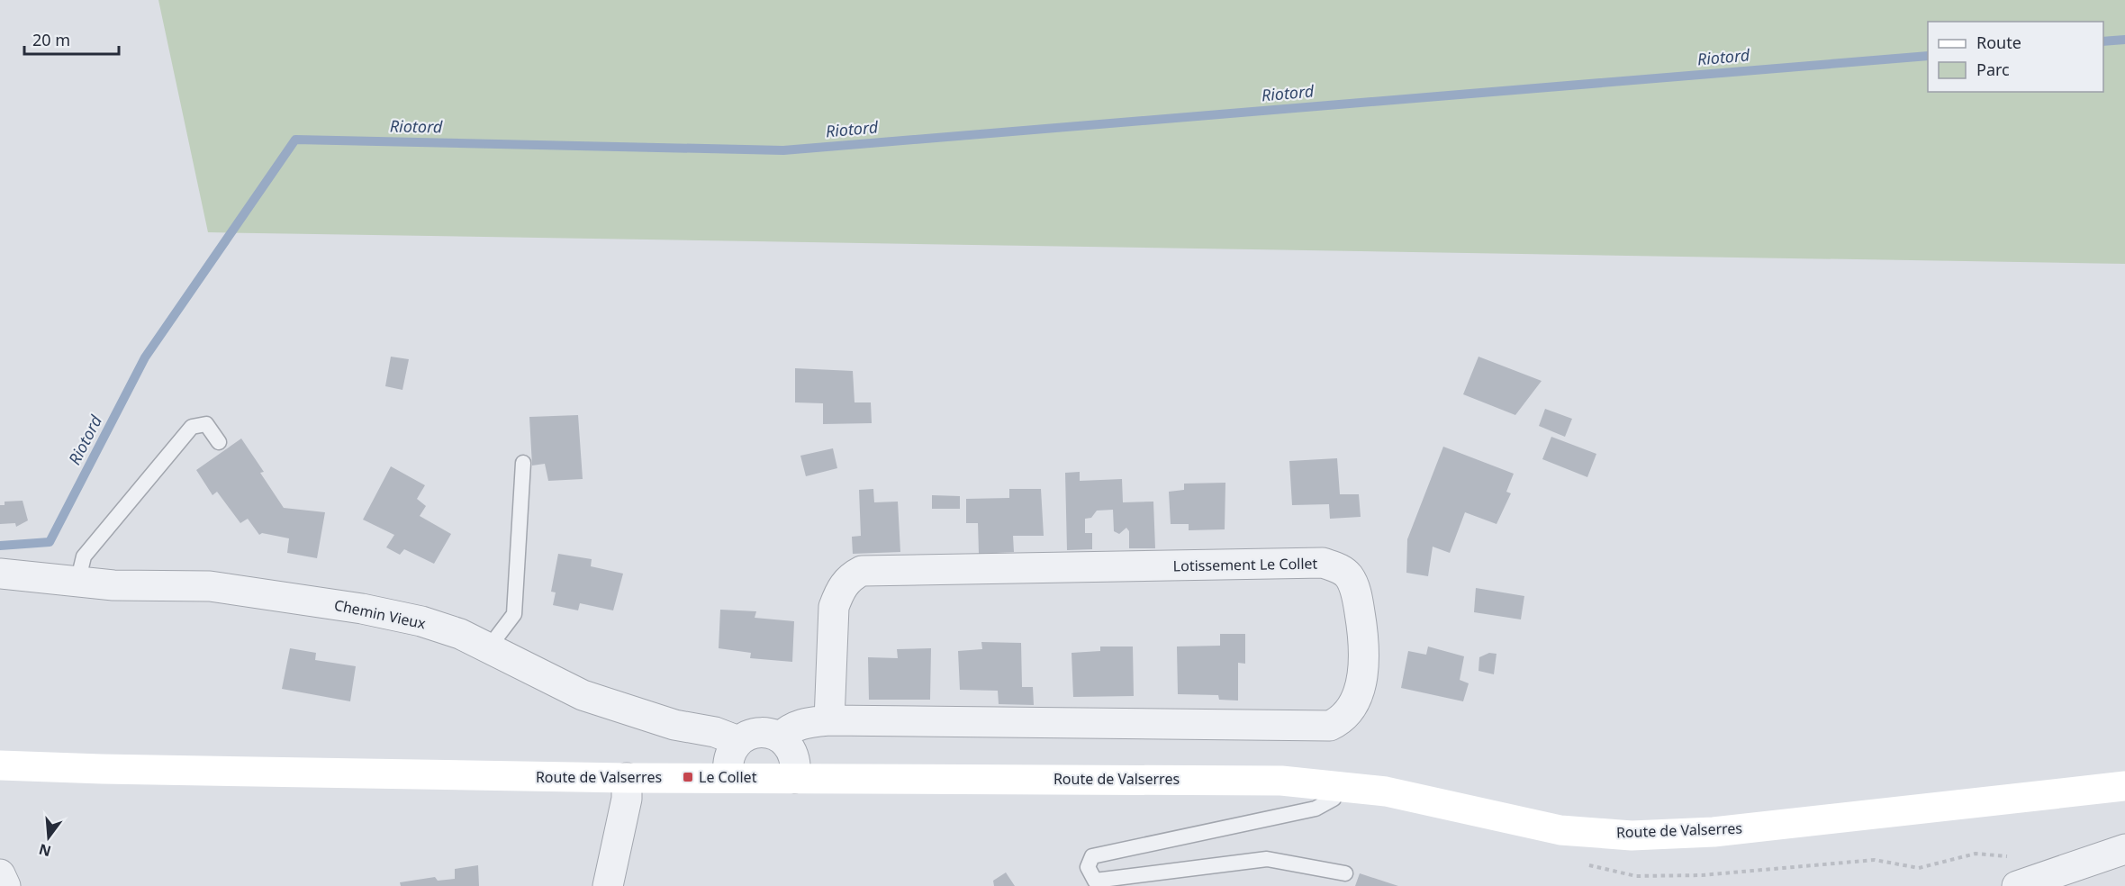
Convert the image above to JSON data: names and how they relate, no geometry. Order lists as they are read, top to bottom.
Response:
{
  "streets": {
    "street": ["Lotissement Le Collet", "Chemin Vieux", "Route de Valserres"]
  },
  "water": ["Riotord"],
  "places": {
    "transit": ["Le Collet"]
  },
  "legend": ["Route", "Parc"],
  "scale_bar": "20 m",
  "north": "bottom"
}
